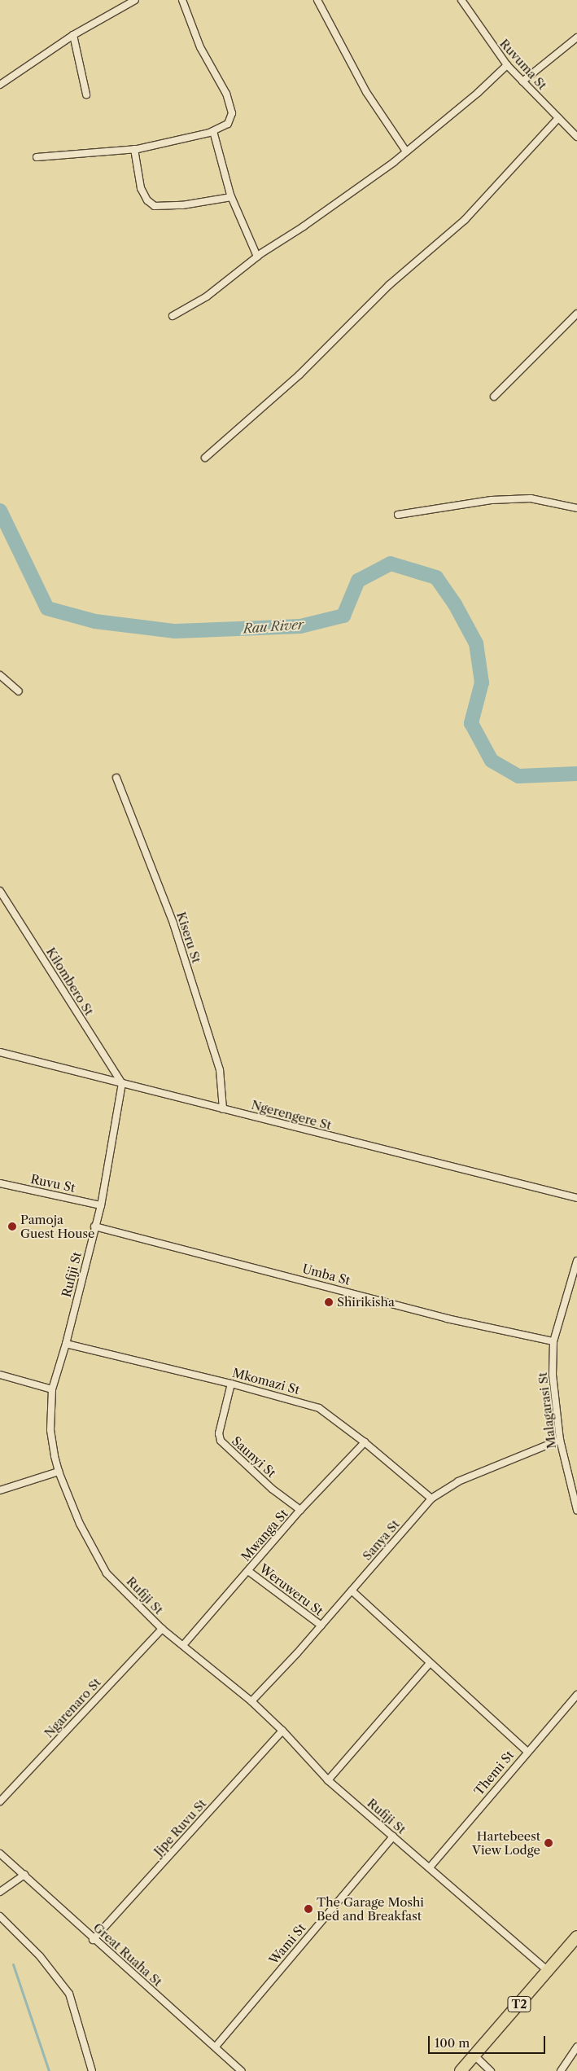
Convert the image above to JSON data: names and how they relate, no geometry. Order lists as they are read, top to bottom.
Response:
{
  "streets": {
    "highway": ["T2"],
    "street": [
      "Ruvuma St",
      "Kiseru St",
      "Kilombero St",
      "Ngerengere St",
      "Ruvu St",
      "Rufiji St",
      "Umba St",
      "Mkomazi St",
      "Malagarasi St",
      "Saunyi St",
      "Mwanga St",
      "Sanya St",
      "Weruweru St",
      "Ngarenaro St",
      "Themi St",
      "Jipe Ruvu St",
      "Wami St",
      "Great Ruaha St"
    ]
  },
  "crossings": [
    ["Kiseru St", "Ngerengere St"],
    ["Kilombero St", "Ngerengere St"],
    ["Kilombero St", "Rufiji St"],
    ["Ngerengere St", "Rufiji St"],
    ["Ruvu St", "Rufiji St"],
    ["Rufiji St", "Umba St"],
    ["Rufiji St", "Mkomazi St"],
    ["Rufiji St", "Mwanga St"],
    ["Rufiji St", "Sanya St"],
    ["Rufiji St", "Ngarenaro St"],
    ["Rufiji St", "Themi St"],
    ["Rufiji St", "Jipe Ruvu St"],
    ["Rufiji St", "Wami St"],
    ["Rufiji St", "T2"],
    ["Umba St", "Malagarasi St"],
    ["Mkomazi St", "Saunyi St"],
    ["Mkomazi St", "Mwanga St"],
    ["Mkomazi St", "Sanya St"],
    ["Malagarasi St", "Sanya St"],
    ["Saunyi St", "Mwanga St"],
    ["Mwanga St", "Weruweru St"],
    ["Sanya St", "Weruweru St"],
    ["Jipe Ruvu St", "Great Ruaha St"],
    ["Wami St", "Great Ruaha St"]
  ],
  "water": ["Rau River"],
  "places": [
    "Pamoja Guest House",
    "Shirikisha",
    "Hartebeest View Lodge",
    "The Garage Moshi Bed and Breakfast"
  ],
  "scale_bar": "100 m"
}
